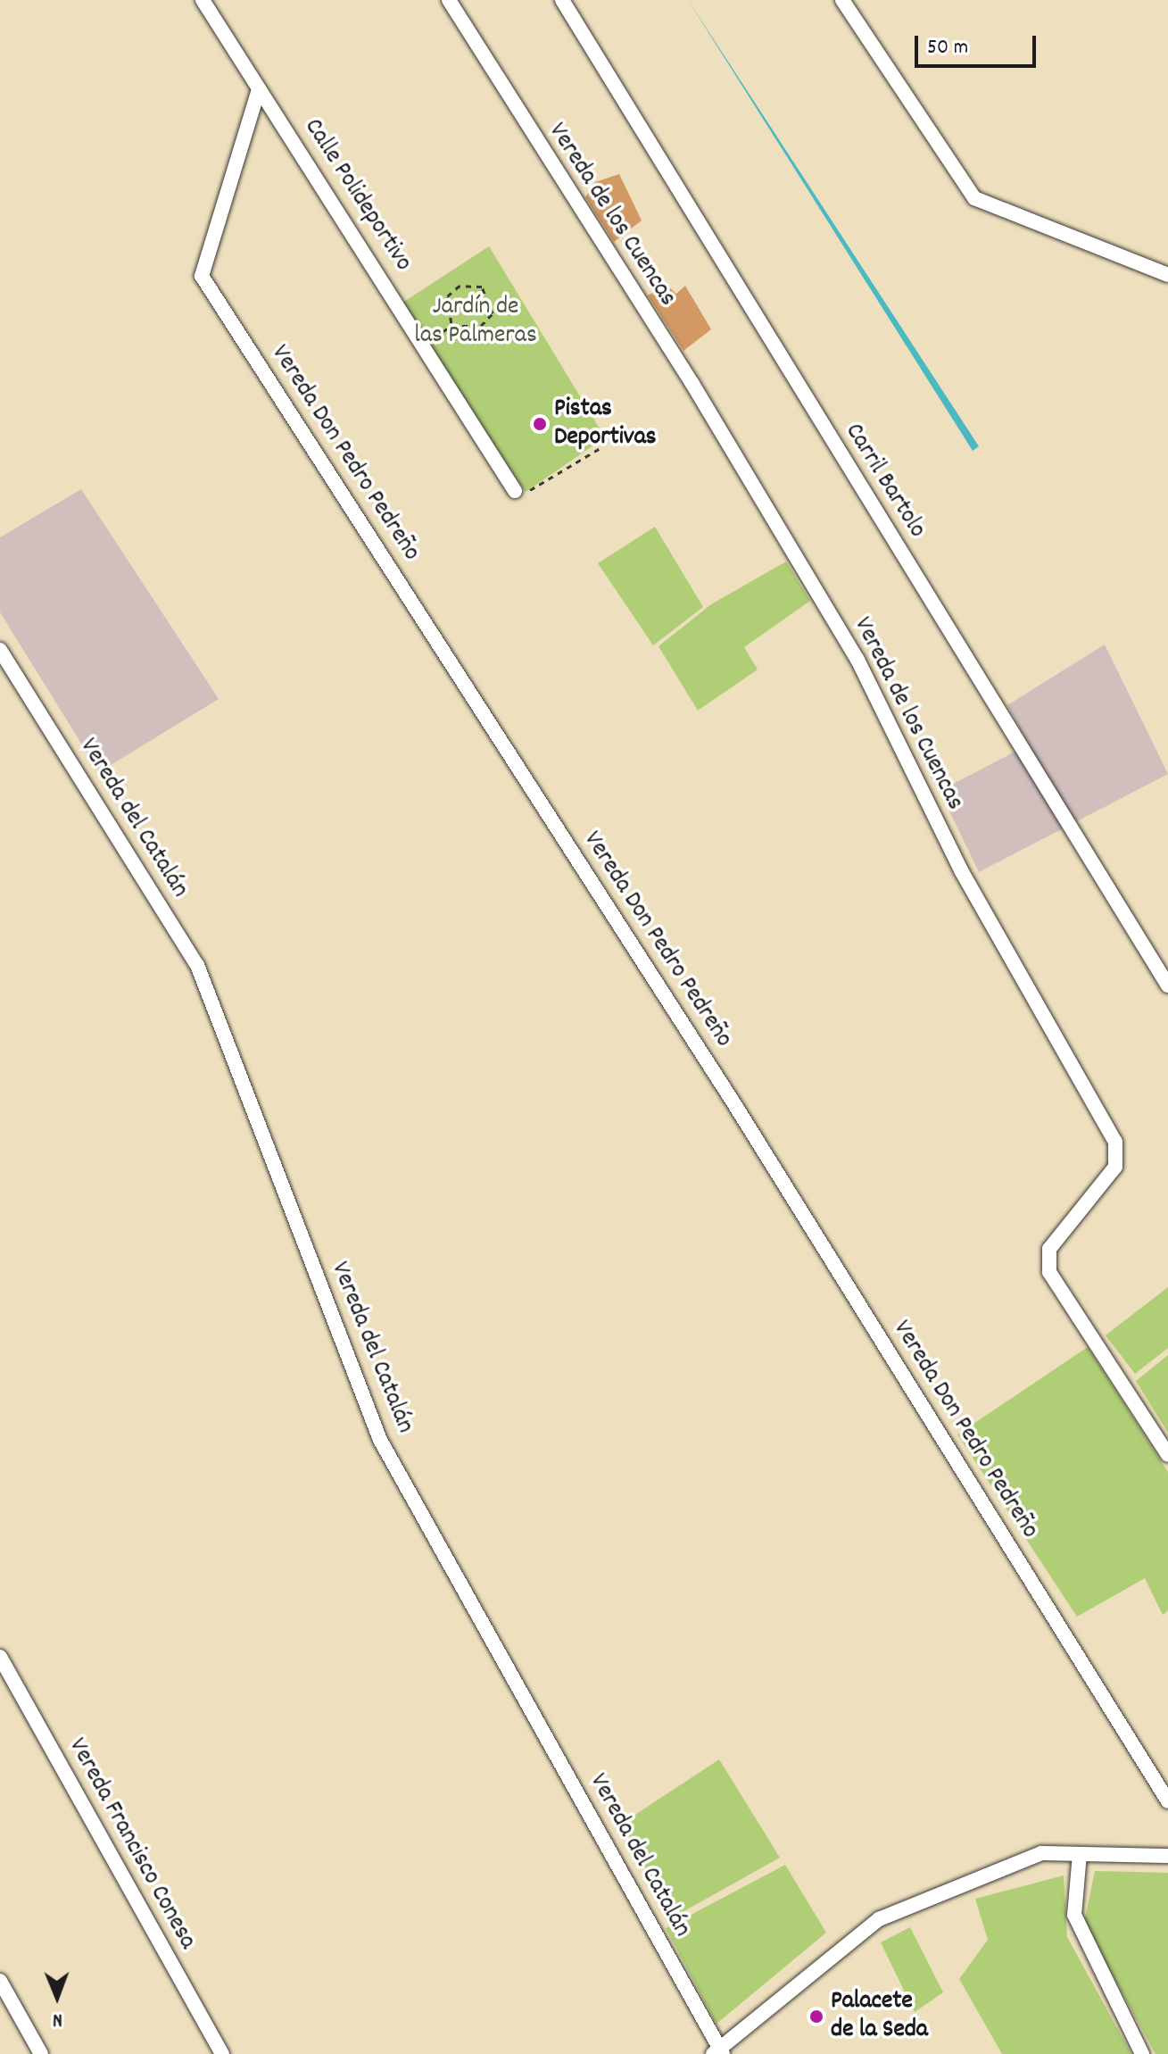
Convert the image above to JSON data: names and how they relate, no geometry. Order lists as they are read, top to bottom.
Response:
{
  "streets": {
    "street": [
      "Calle Polideportivo",
      "Vereda de los Cuencas",
      "Vereda Don Pedro Pedreño",
      "Carril Bartolo",
      "Vereda del Catalán",
      "Vereda Francisco Conesa"
    ]
  },
  "crossings": [
    ["Calle Polideportivo", "Vereda Don Pedro Pedreño"]
  ],
  "parks": ["Jardín de las Palmeras"],
  "places": ["Pistas Deportivas", "Palacete de la Seda"],
  "scale_bar": "50 m",
  "north": "bottom"
}
